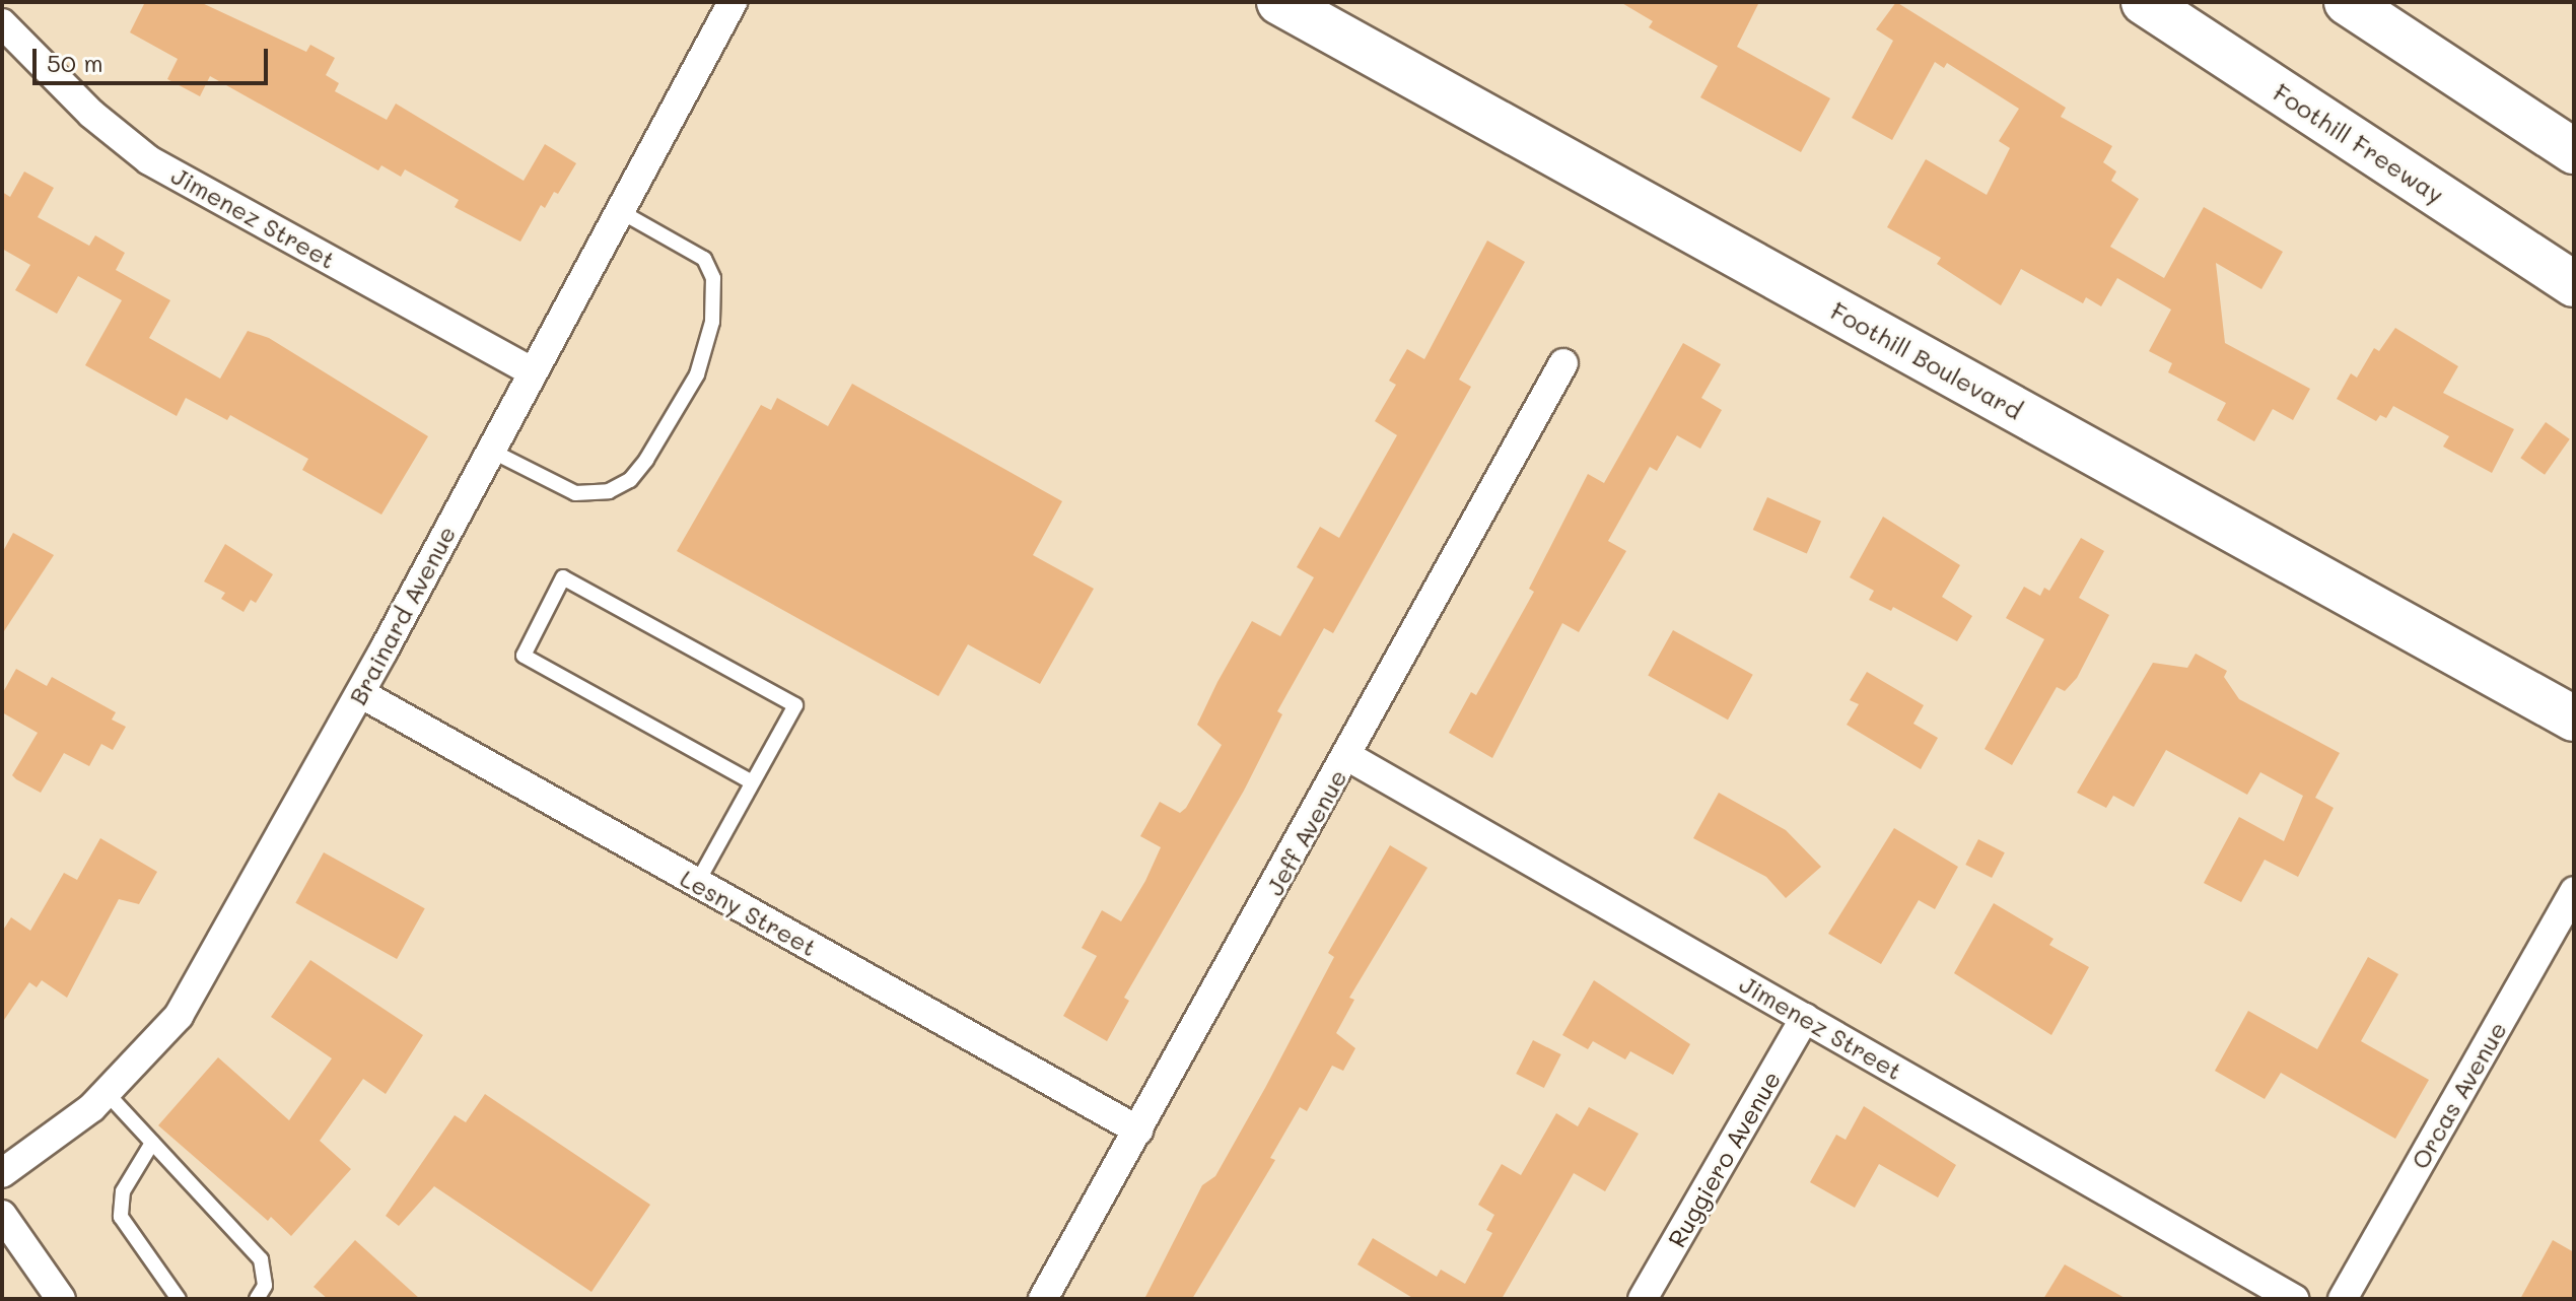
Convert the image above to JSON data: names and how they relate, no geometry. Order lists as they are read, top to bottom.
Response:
{
  "streets": {
    "main road": ["Foothill Freeway", "Foothill Boulevard"],
    "street": [
      "Jimenez Street",
      "Brainard Avenue",
      "Jeff Avenue",
      "Lesny Street",
      "Orcas Avenue",
      "Ruggiero Avenue"
    ]
  },
  "crossings": [
    ["Jimenez Street", "Brainard Avenue"],
    ["Jimenez Street", "Jeff Avenue"],
    ["Jimenez Street", "Ruggiero Avenue"],
    ["Brainard Avenue", "Lesny Street"],
    ["Jeff Avenue", "Lesny Street"]
  ],
  "scale_bar": "50 m"
}
